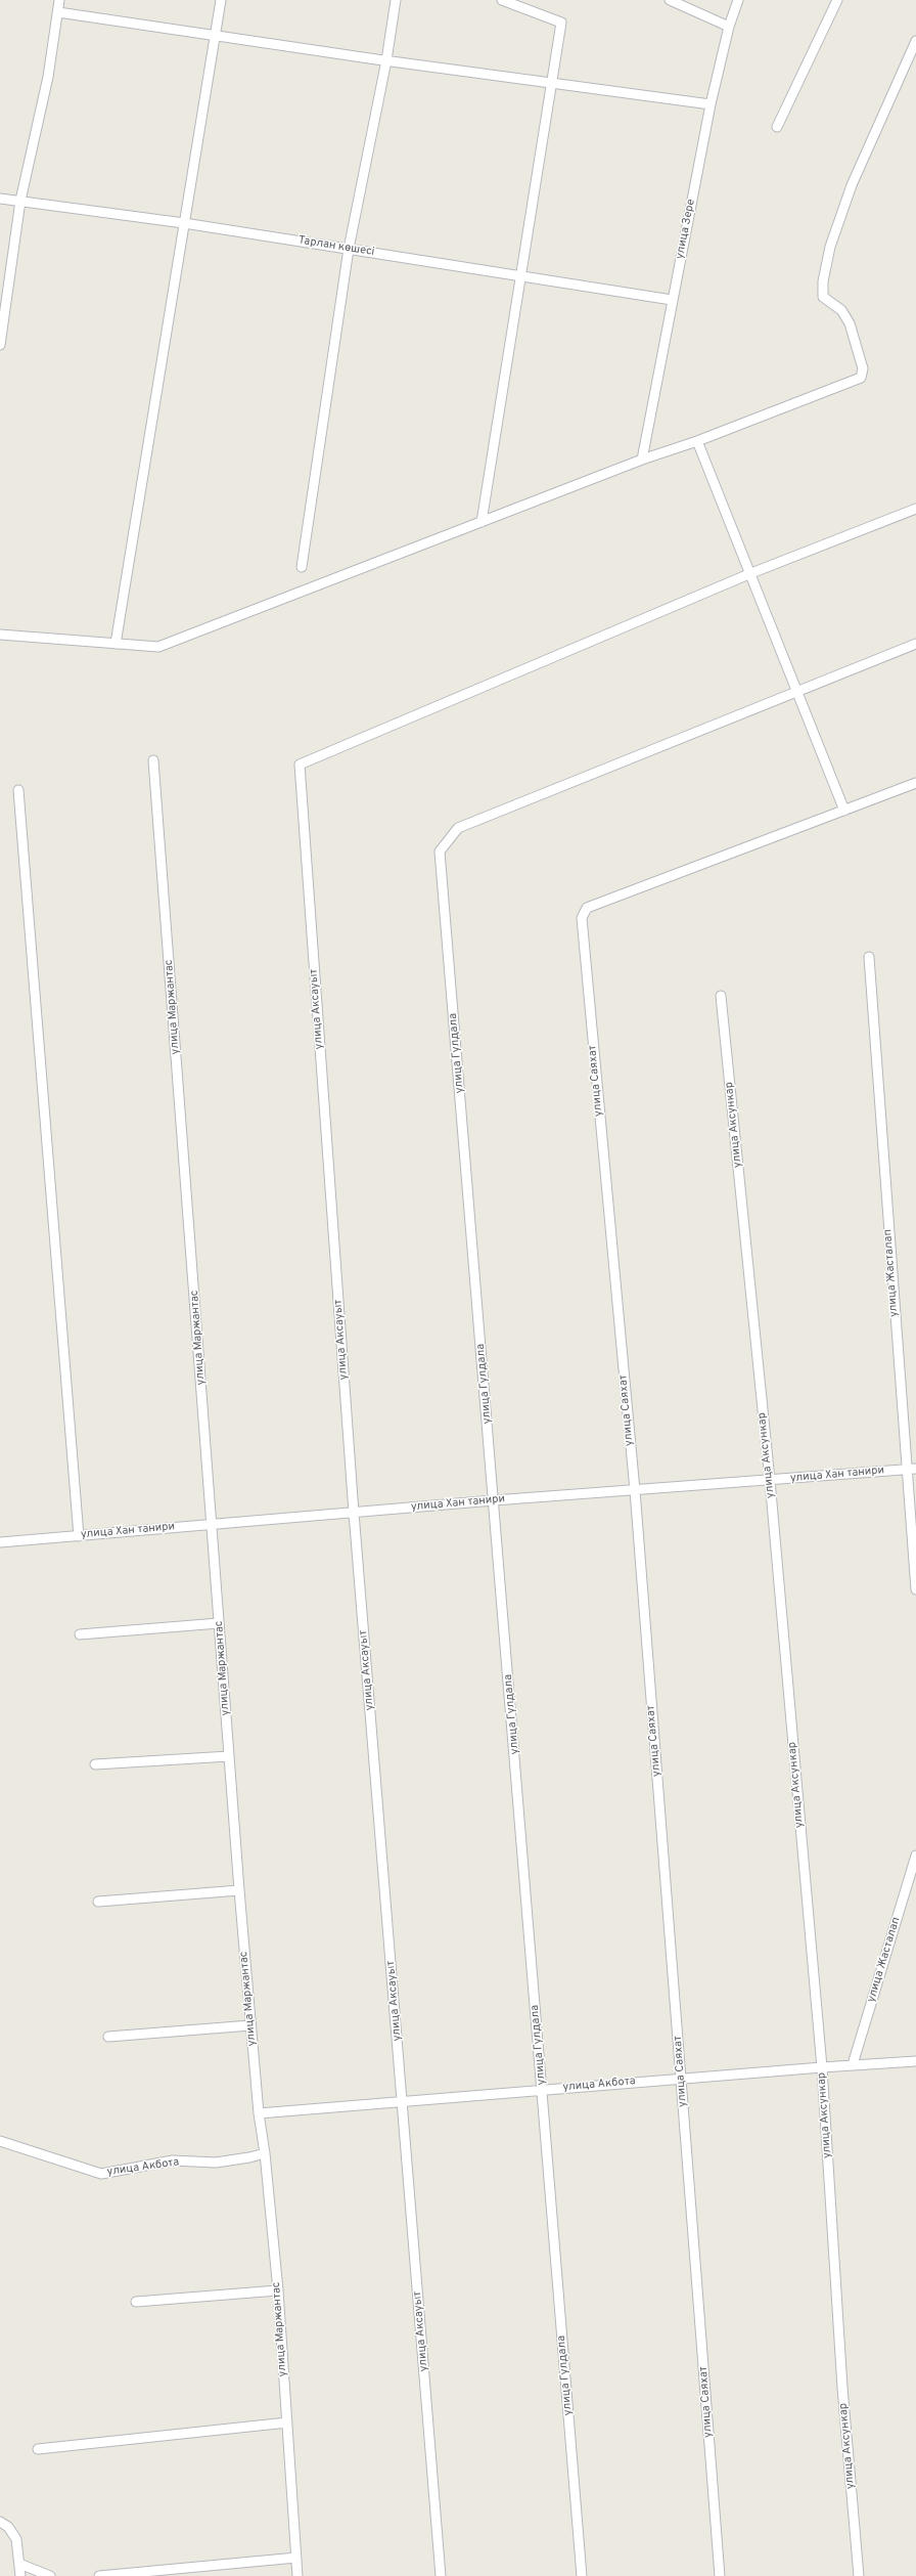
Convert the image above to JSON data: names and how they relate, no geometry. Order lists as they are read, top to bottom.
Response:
{
  "streets": {
    "street": [
      "улица Зере",
      "Тарлан көшесі",
      "улица Маржантас",
      "улица Аксауыт",
      "улица Гулдала",
      "улица Саяхат",
      "улица Аксункар",
      "улица Жасталап",
      "улица Хан танири",
      "улица Акбота"
    ]
  },
  "crossings": [
    ["улица Зере", "Тарлан көшесі"],
    ["улица Маржантас", "улица Хан танири"],
    ["улица Маржантас", "улица Акбота"],
    ["улица Аксауыт", "улица Хан танири"],
    ["улица Аксауыт", "улица Акбота"],
    ["улица Гулдала", "улица Хан танири"],
    ["улица Гулдала", "улица Акбота"],
    ["улица Саяхат", "улица Хан танири"],
    ["улица Саяхат", "улица Акбота"],
    ["улица Аксункар", "улица Хан танири"],
    ["улица Аксункар", "улица Акбота"],
    ["улица Жасталап", "улица Хан танири"],
    ["улица Жасталап", "улица Акбота"]
  ]
}
